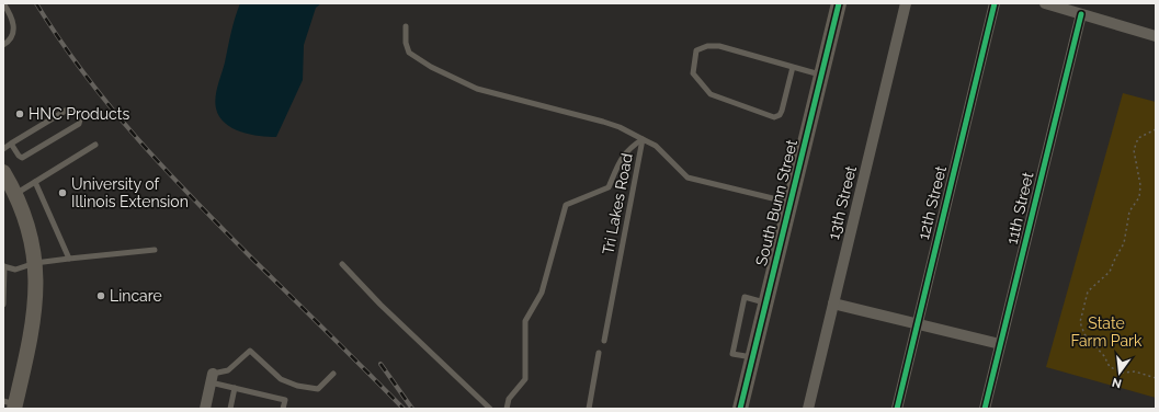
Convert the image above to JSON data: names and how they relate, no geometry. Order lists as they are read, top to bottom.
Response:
{
  "streets": {
    "street": [
      "South Bunn Street",
      "13th Street",
      "12th Street",
      "11th Street"
    ],
    "lane": ["Tri Lakes Road"]
  },
  "parks": ["State Farm Park"],
  "places": ["HNC Products", "University of Illinois Extension", "Lincare"],
  "north": "bottom"
}
